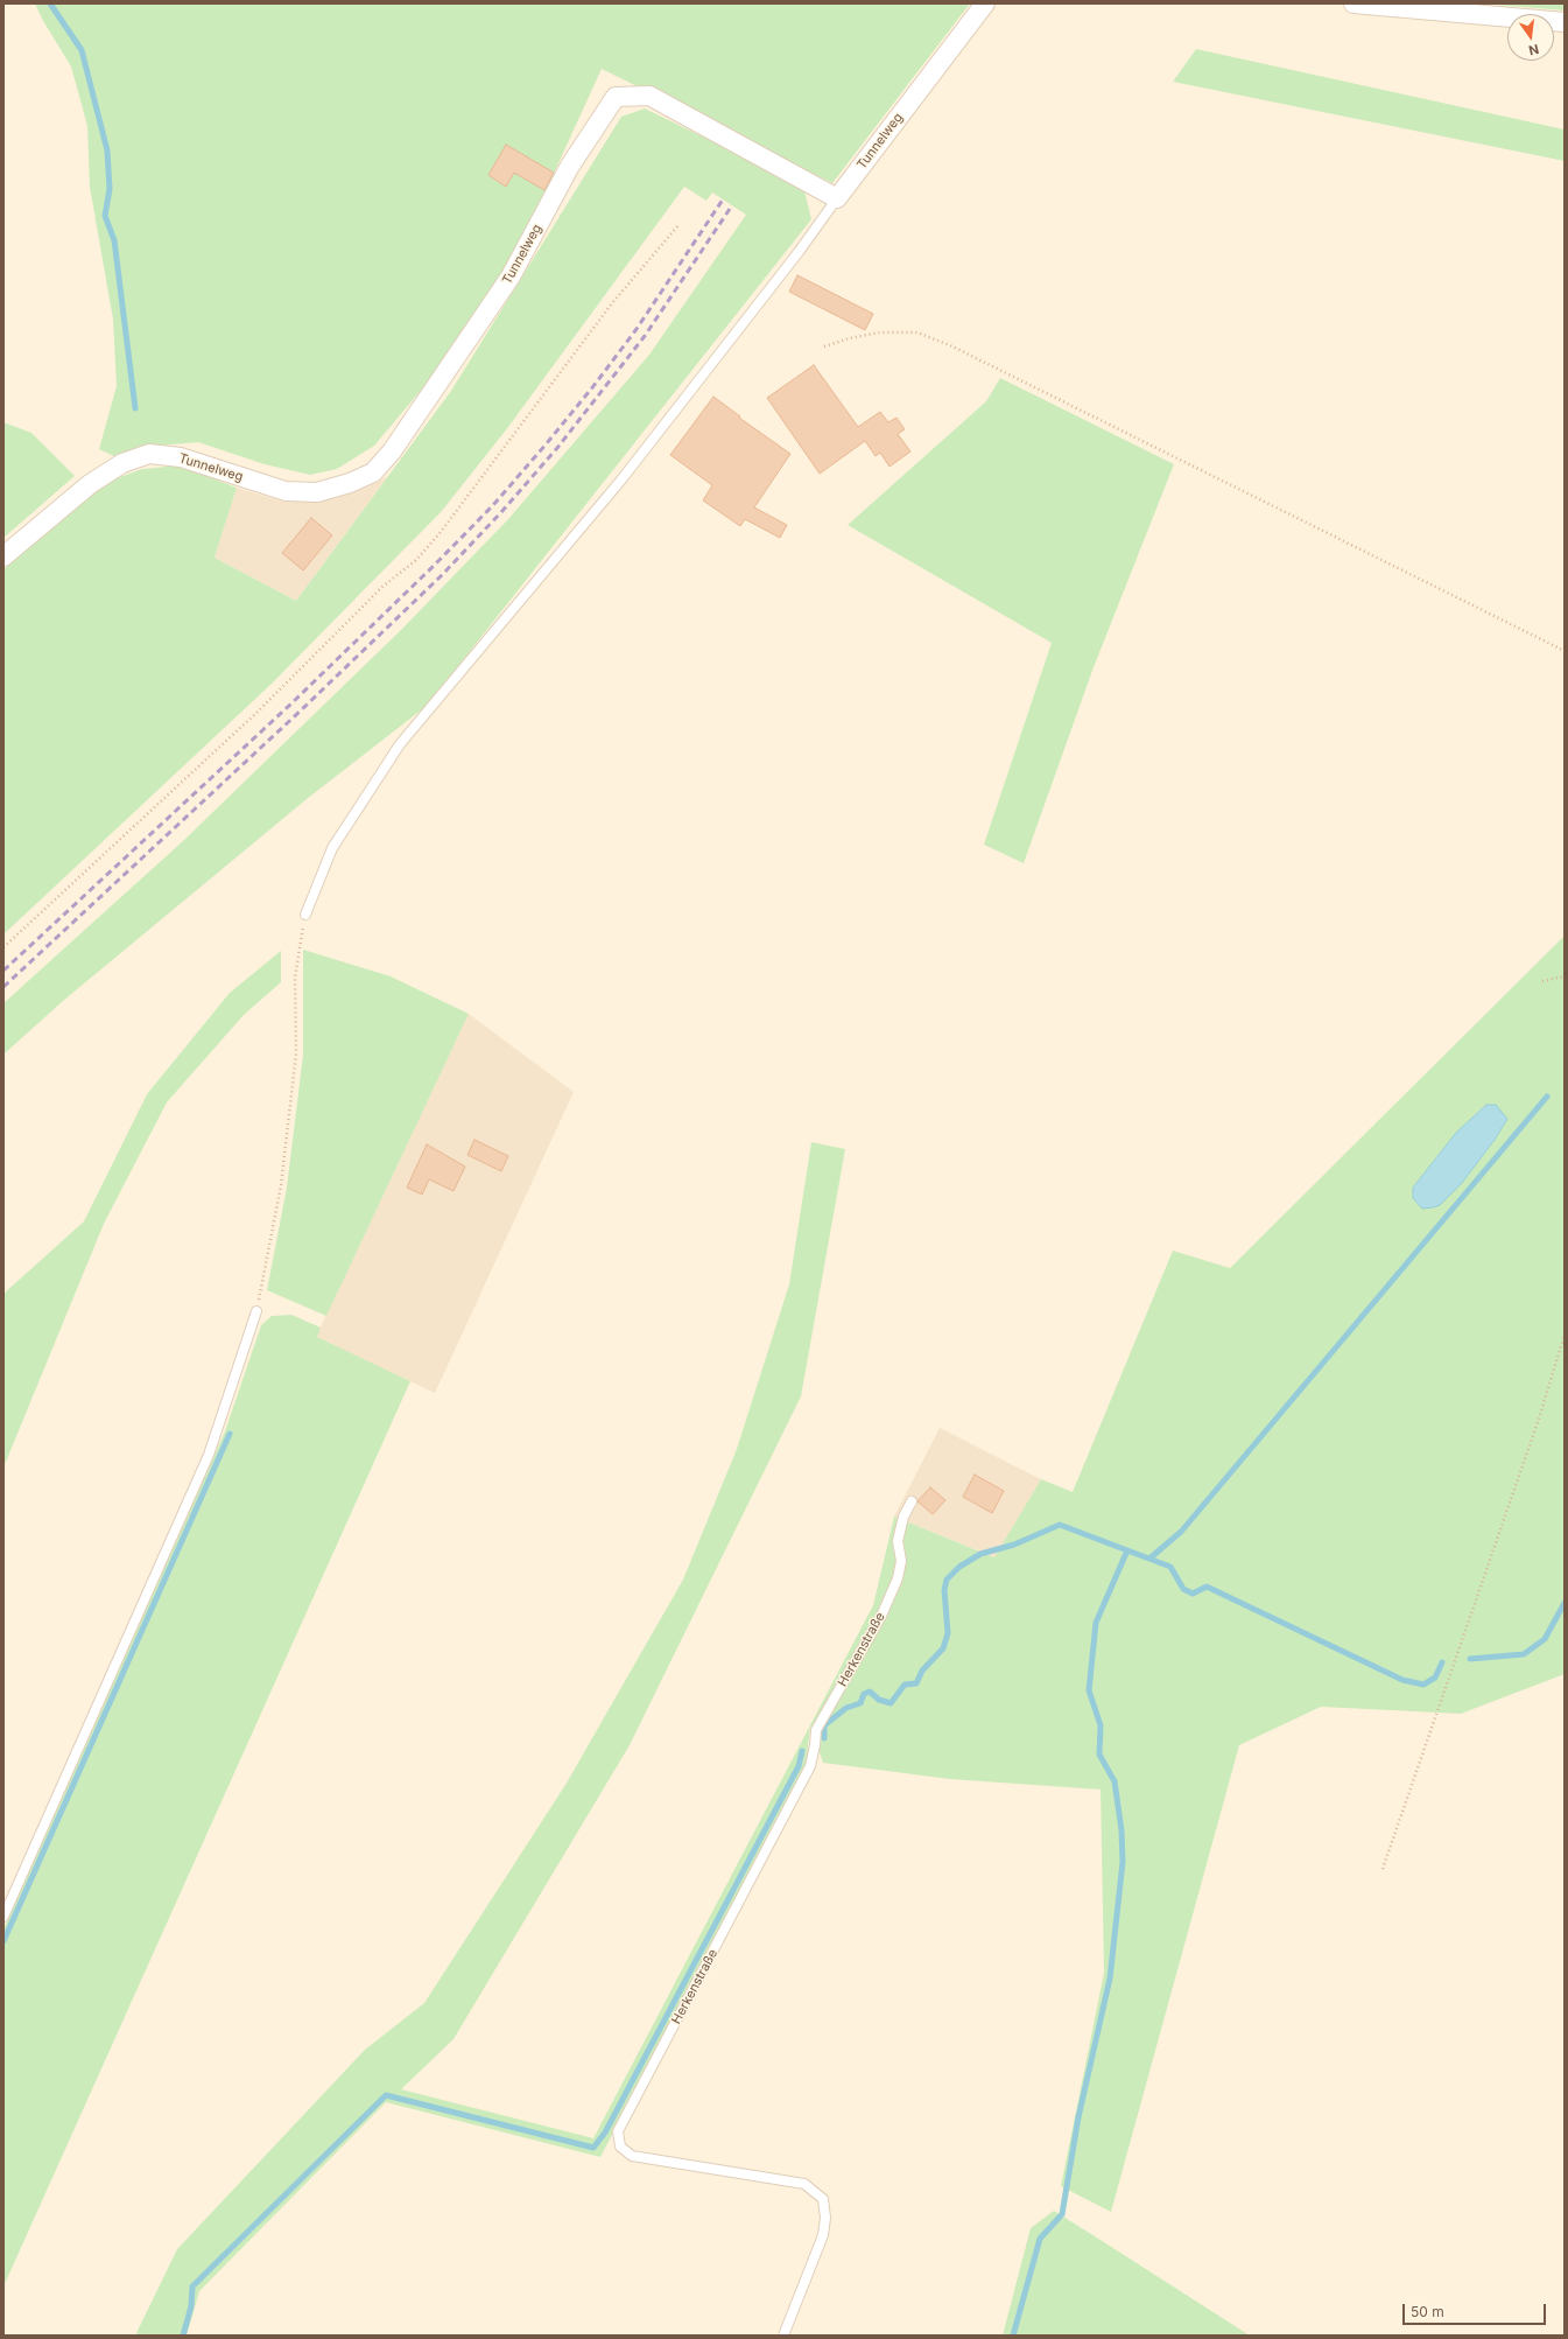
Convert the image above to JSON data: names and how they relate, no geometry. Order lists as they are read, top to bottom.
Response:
{
  "streets": {
    "street": ["Tunnelweg"],
    "lane": ["Herkenstraße"]
  },
  "scale_bar": "50 m",
  "north": "bottom"
}
